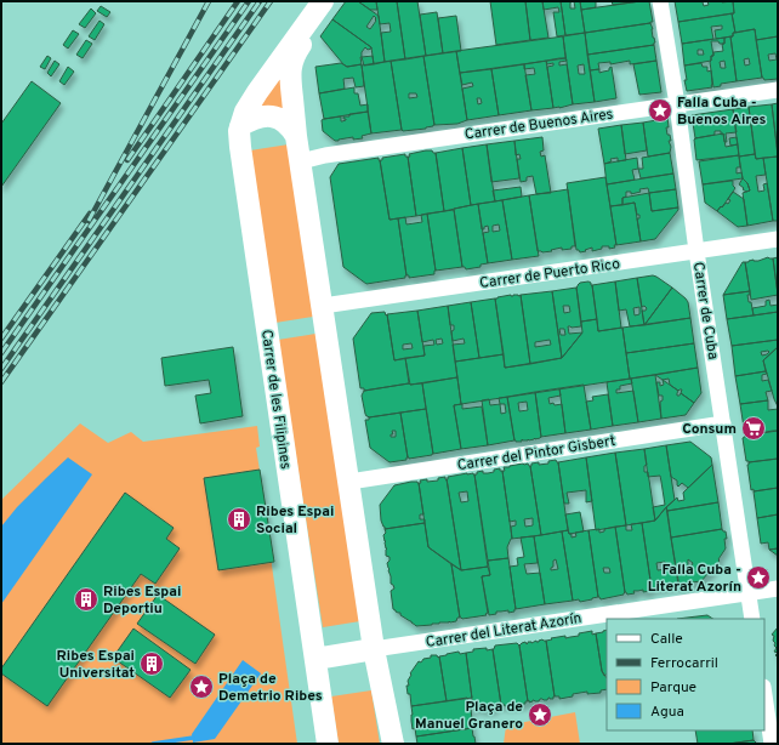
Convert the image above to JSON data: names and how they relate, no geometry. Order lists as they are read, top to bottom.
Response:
{
  "streets": {
    "main road": ["Carrer de les Filipines"],
    "street": [
      "Carrer de Buenos Aires",
      "Carrer de Puerto Rico",
      "Carrer de Cuba",
      "Carrer del Pintor Gisbert",
      "Carrer del Literat Azorín"
    ]
  },
  "crossings": [
    ["Carrer de Buenos Aires", "Carrer de Cuba"],
    ["Carrer de Puerto Rico", "Carrer de Cuba"],
    ["Carrer de Cuba", "Carrer del Pintor Gisbert"],
    ["Carrer de Cuba", "Carrer del Literat Azorín"]
  ],
  "places": {
    "place": [
      "Falla Cuba - Buenos Aires",
      "Falla Cuba - Literat Azorín",
      "Plaça de Demetrio Ribes",
      "Plaça de Manuel Granero"
    ],
    "supermarket": ["Consum"],
    "building": ["Ribes Espai Social", "Ribes Espai Deportiu", "Ribes Espai Universitat"]
  },
  "legend": [
    "Calle",
    "Ferrocarril",
    "Parque",
    "Agua"
  ]
}
